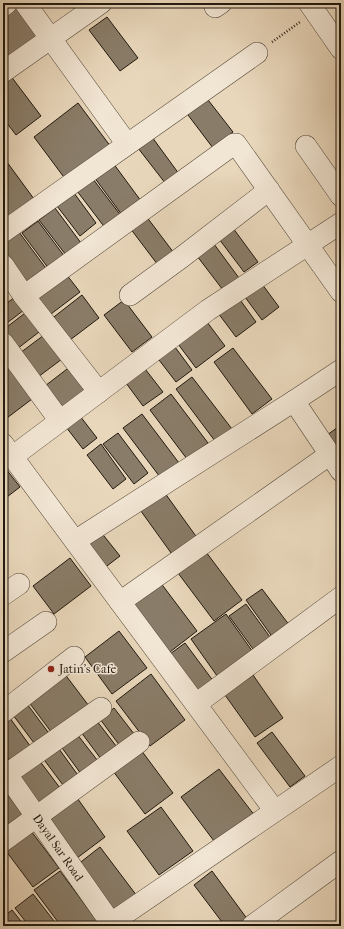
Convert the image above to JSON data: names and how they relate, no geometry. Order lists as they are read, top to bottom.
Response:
{
  "streets": {
    "street": ["Dayal Sar Road"]
  },
  "places": ["Jatin's Cafe"]
}
